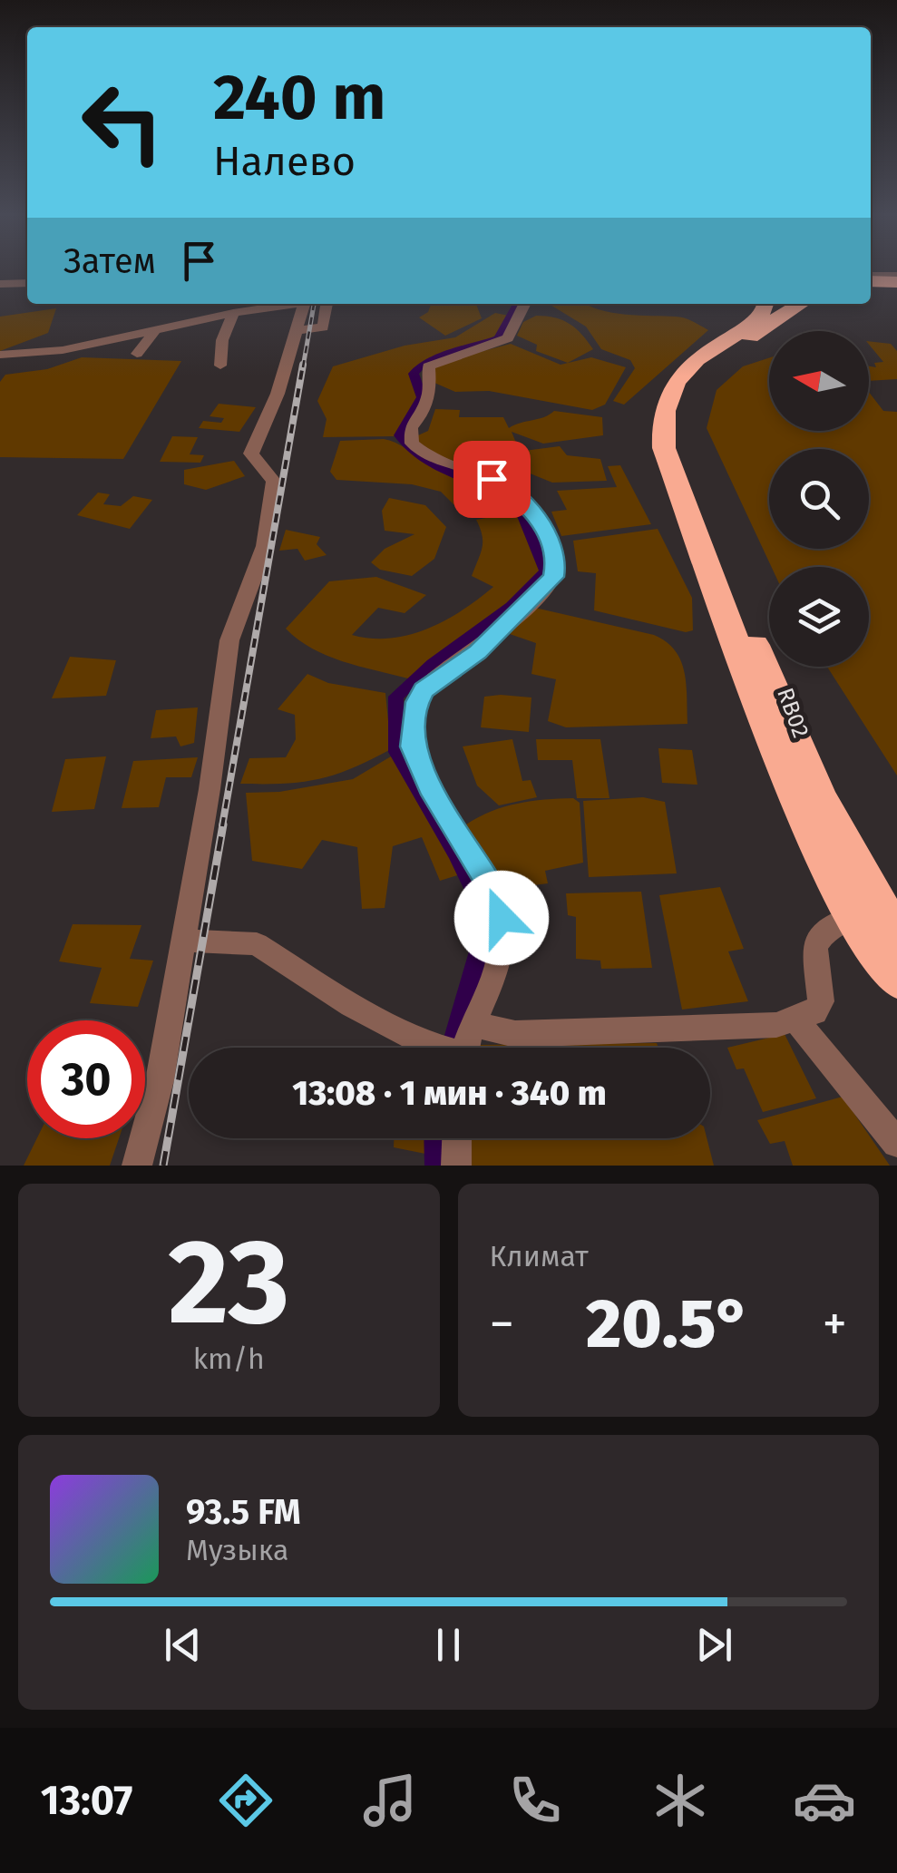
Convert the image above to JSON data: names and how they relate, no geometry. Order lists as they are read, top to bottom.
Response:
{
  "streets": {
    "highway": ["RB02"]
  },
  "north": "left",
  "page": {
    "turn": ["240 m", "Налево"],
    "then": "Затем",
    "limit": "30",
    "trip": "13:08 · 1 мин · 340 m",
    "tile": [
      ["23", "km/h"],
      "Климат"
    ],
    "heat": ["−", "20.5°", "+"],
    "song": ["93.5 FM", "Музыка"],
    "tabs": "13:07"
  }
}
